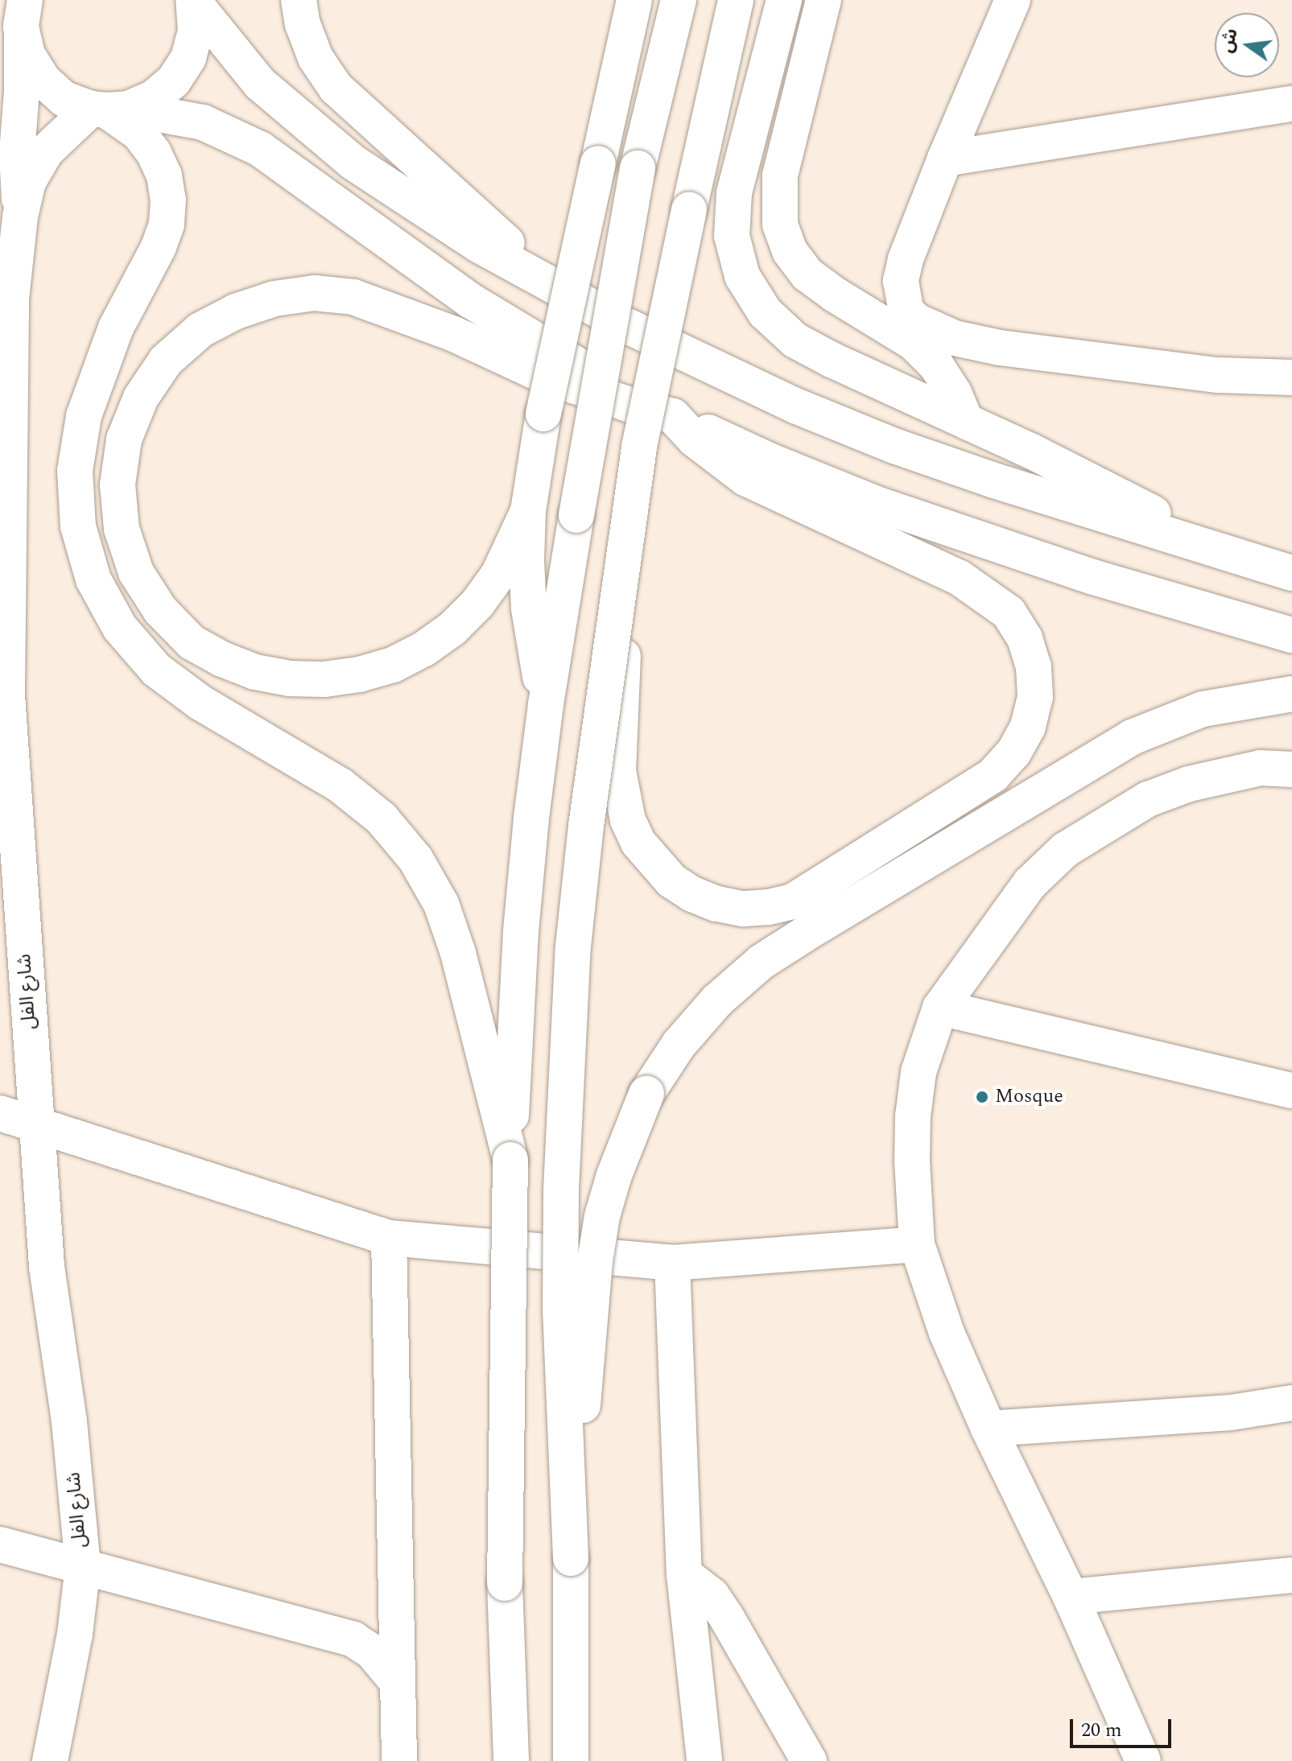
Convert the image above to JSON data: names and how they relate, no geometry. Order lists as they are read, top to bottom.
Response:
{
  "streets": {
    "main road": ["شارع الفل"]
  },
  "places": ["Mosque"],
  "scale_bar": "20 m",
  "north": "left"
}
